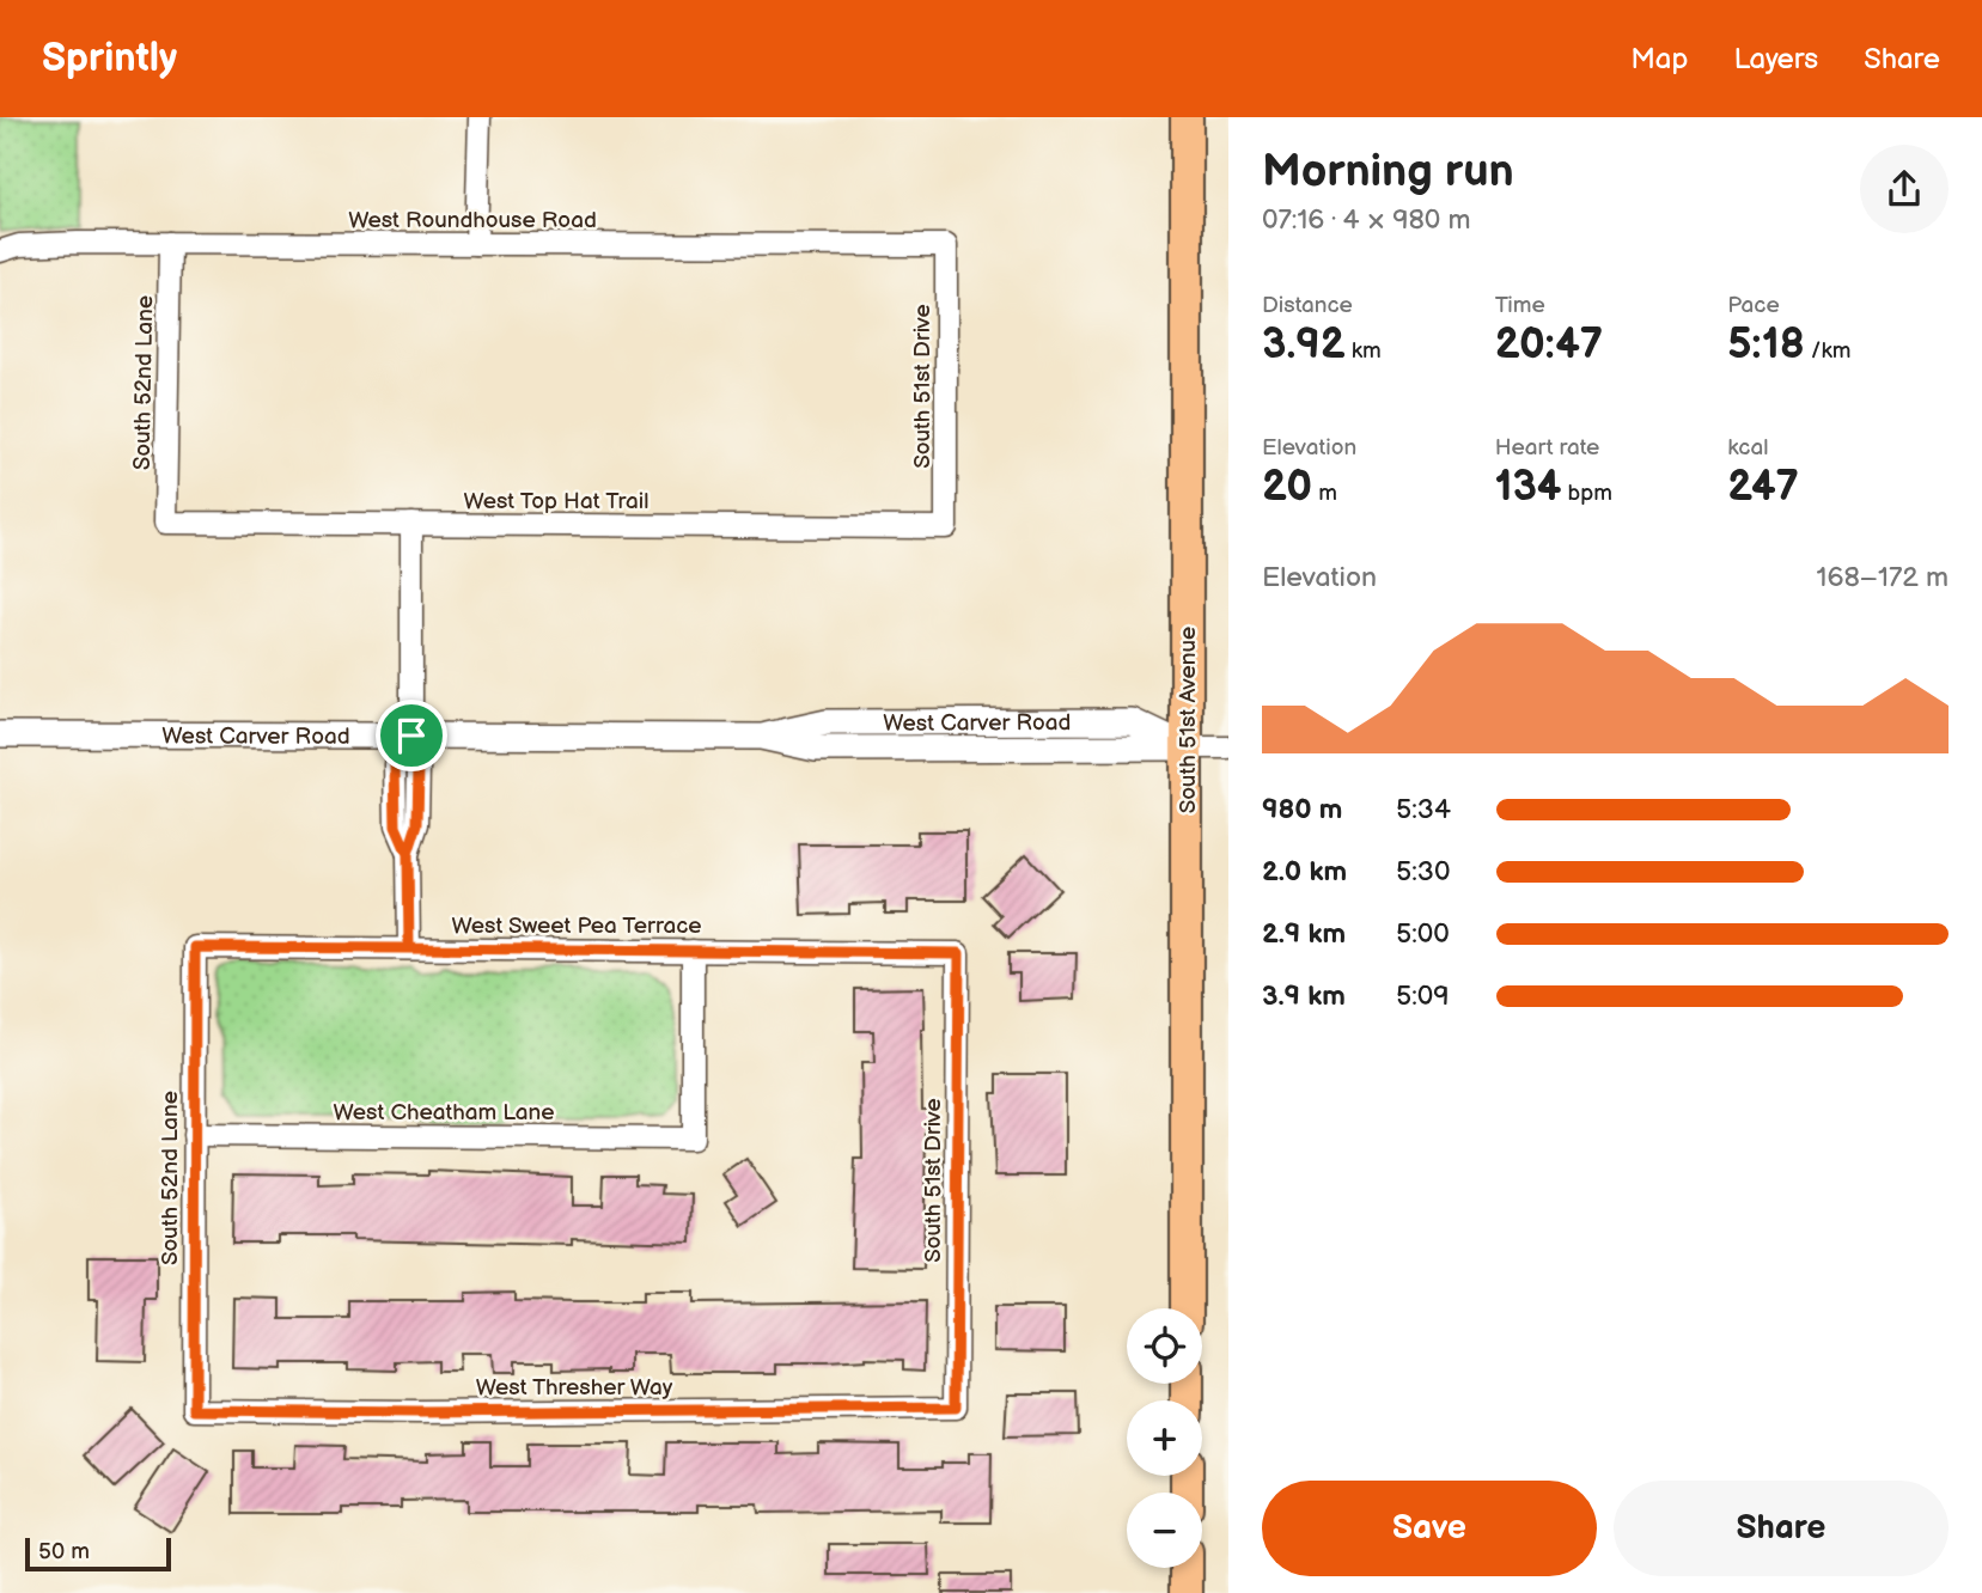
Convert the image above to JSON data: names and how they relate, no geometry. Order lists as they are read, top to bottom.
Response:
{
  "streets": {
    "main road": ["South 51st Avenue"],
    "street": [
      "West Roundhouse Road",
      "South 52nd Lane",
      "South 51st Drive",
      "West Top Hat Trail",
      "West Carver Road",
      "West Sweet Pea Terrace",
      "West Cheatham Lane",
      "West Thresher Way"
    ]
  },
  "crossings": [
    ["West Roundhouse Road", "South 52nd Lane"],
    ["West Roundhouse Road", "South 51st Drive"],
    ["South 52nd Lane", "West Top Hat Trail"],
    ["South 52nd Lane", "West Sweet Pea Terrace"],
    ["South 52nd Lane", "West Cheatham Lane"],
    ["South 52nd Lane", "West Thresher Way"],
    ["South 51st Drive", "West Top Hat Trail"],
    ["South 51st Drive", "West Sweet Pea Terrace"],
    ["South 51st Drive", "West Thresher Way"],
    ["South 51st Avenue", "West Carver Road"],
    ["West Sweet Pea Terrace", "West Cheatham Lane"]
  ],
  "scale_bar": "50 m",
  "page": {
    "header": "Sprintly",
    "nav": ["Map", "Layers", "Share"],
    "heading": ["Morning run", "07:16 · 4 × 980 m"],
    "stats": [
      ["Distance", "3.92 km"],
      ["Time", "20:47"],
      ["Pace", "5:18 /km"],
      ["Elevation", "20 m"],
      ["Heart rate", "134 bpm"],
      ["kcal", "247"]
    ],
    "chart": ["Elevation", "168–172 m"],
    "list": [
      {
        "name": "980 m",
        "note": "5:34"
      },
      {
        "name": "2.0 km",
        "note": "5:30"
      },
      {
        "name": "2.9 km",
        "note": "5:00"
      },
      {
        "name": "3.9 km",
        "note": "5:09"
      }
    ],
    "map_buttons": ["+", "−"],
    "buttons": ["Save", "Share"],
    "scale": "50 m"
  }
}
